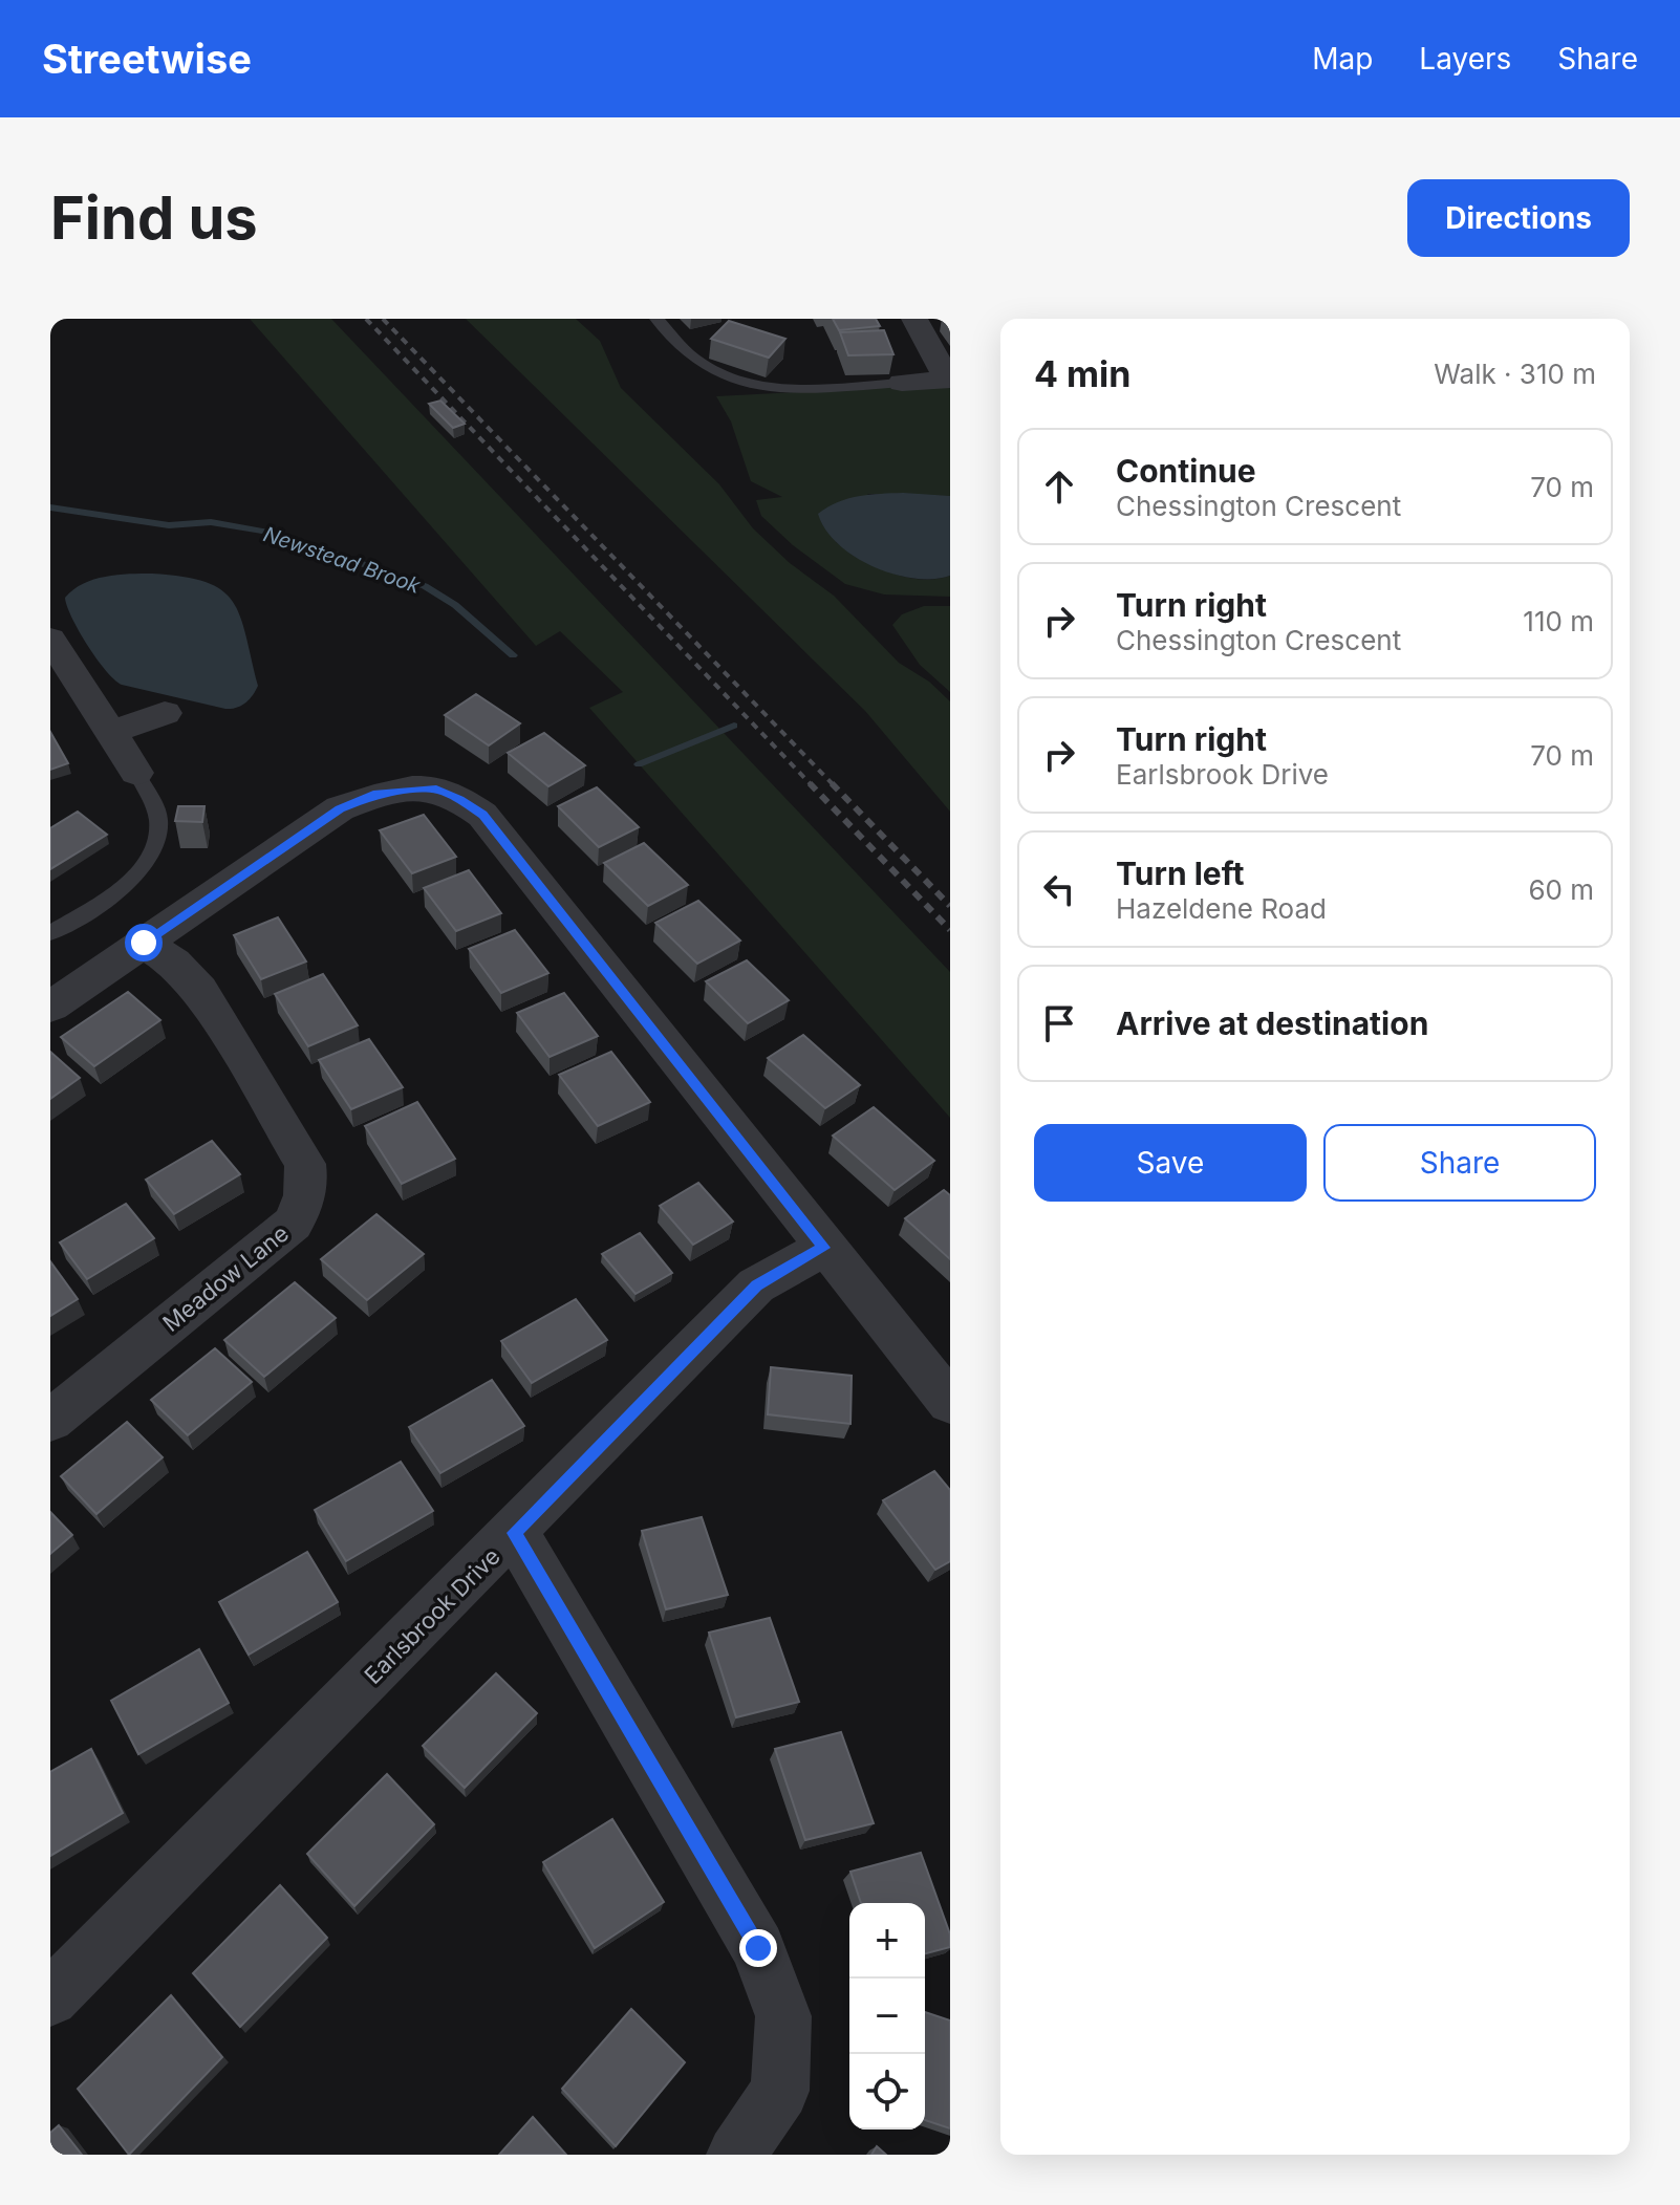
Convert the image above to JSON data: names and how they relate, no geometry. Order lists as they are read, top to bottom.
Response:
{
  "streets": {
    "street": ["Meadow Lane", "Earlsbrook Drive"]
  },
  "water": ["Newstead Brook"],
  "page": {
    "header": "Streetwise",
    "nav": ["Map", "Layers", "Share"],
    "buttons": [
      "Directions",
      ["Save", "Share"]
    ],
    "title": "Find us",
    "heading": ["4 min", "Walk · 310 m"],
    "list": [
      ["Continue", "Chessington Crescent", "70 m"],
      ["Turn right", "Chessington Crescent", "110 m"],
      ["Turn right", "Earlsbrook Drive", "70 m"],
      ["Turn left", "Hazeldene Road", "60 m"],
      "Arrive at destination"
    ],
    "map_buttons": ["+", "−"]
  }
}
